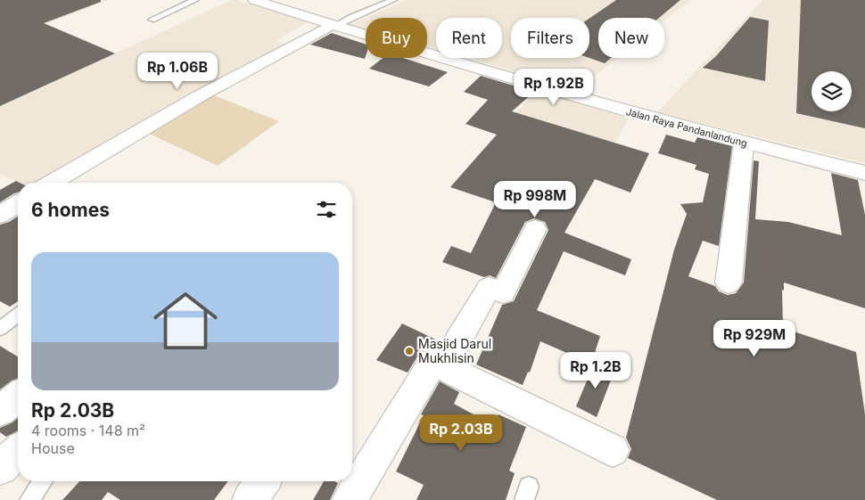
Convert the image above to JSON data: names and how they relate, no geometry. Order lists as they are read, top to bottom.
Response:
{
  "streets": {
    "street": ["Jalan Raya Pandanlandung"]
  },
  "places": ["Masjid Darul Mukhlisin"],
  "page": {
    "chip": [
      "Buy",
      "Rent",
      "Filters",
      "New"
    ],
    "price": [
      "Rp 1.06B",
      "Rp 1.92B",
      "Rp 998M",
      "Rp 929M",
      "Rp 1.2B",
      "Rp 2.03B"
    ],
    "heading": "6 homes",
    "list": [
      {
        "name": "Rp 2.03B",
        "note": "4 rooms · 148 m² · House"
      }
    ]
  }
}
